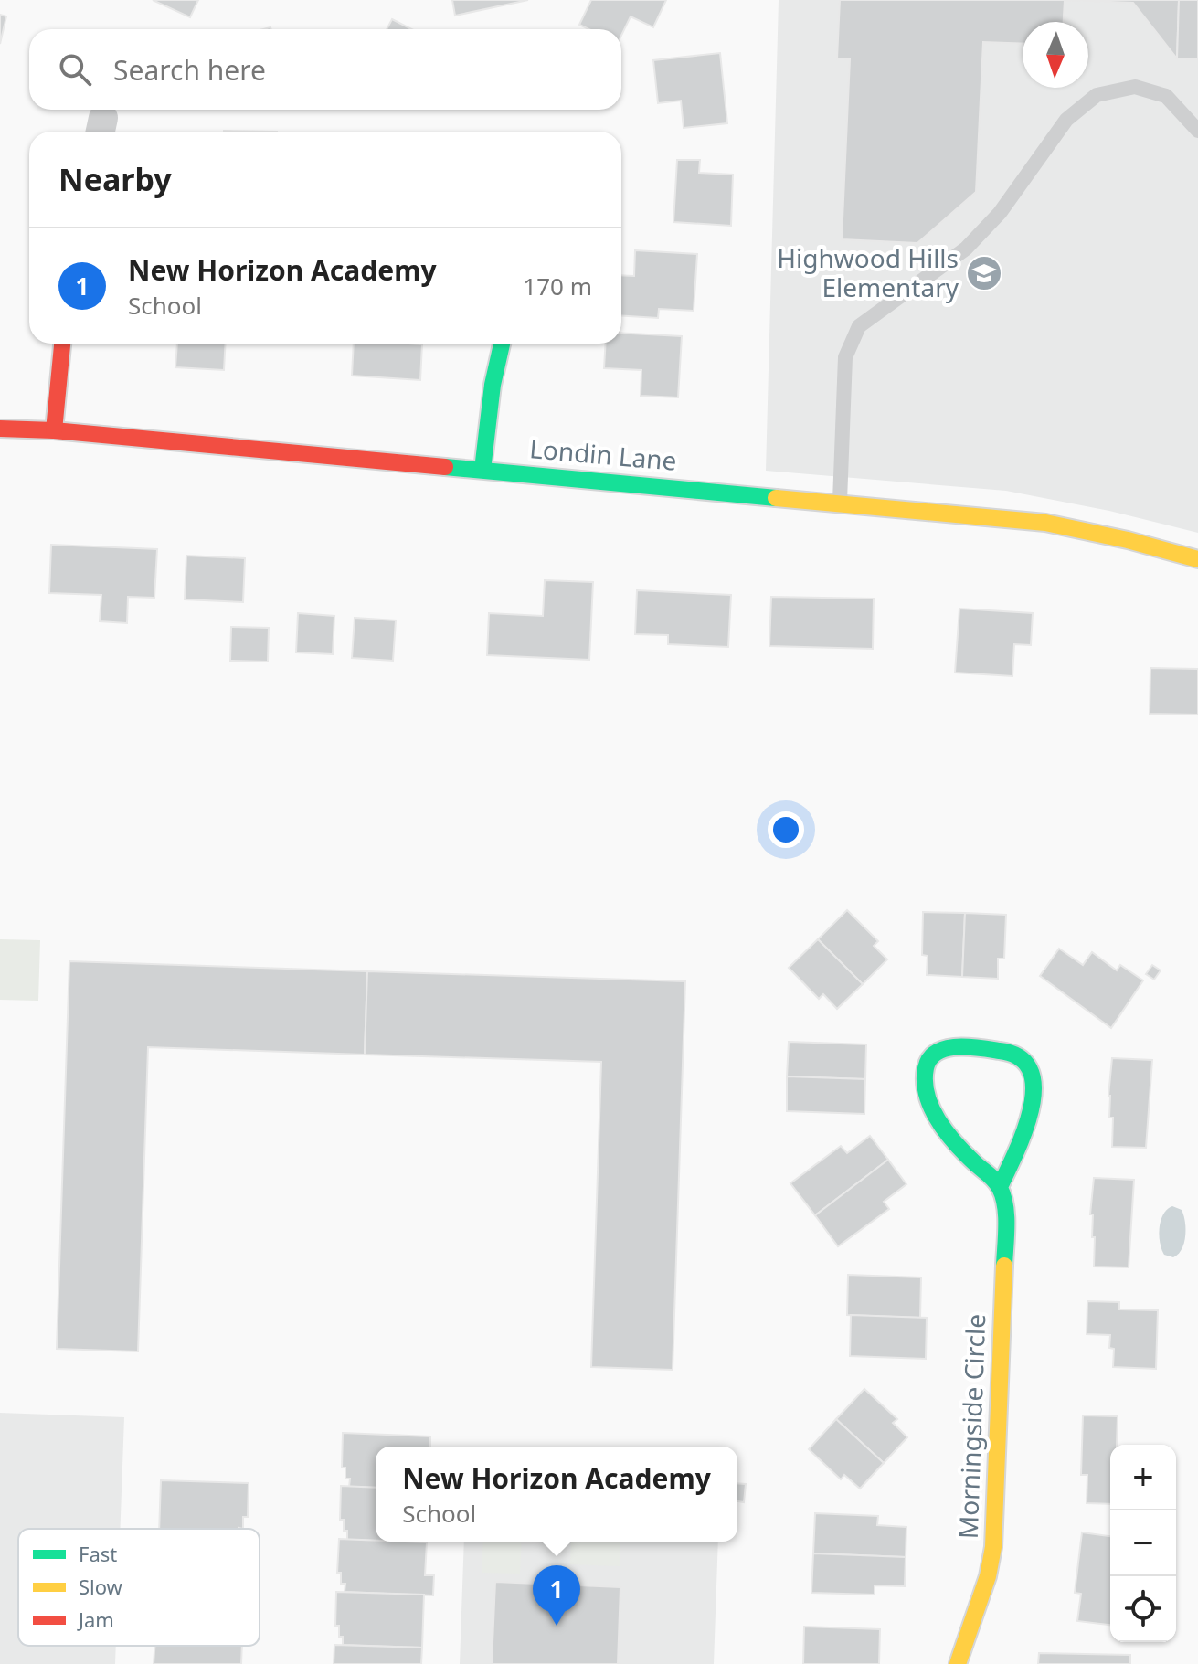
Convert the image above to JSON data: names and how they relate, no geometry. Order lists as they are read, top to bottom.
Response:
{
  "streets": {
    "street": ["Londin Lane", "Morningside Circle"]
  },
  "places": {
    "school or university": ["Highwood Hills Elementary"]
  },
  "legend": ["Fast", "Slow", "Jam"],
  "north": "bottom",
  "page": {
    "search": "Search here",
    "heading": "Nearby",
    "list": [
      {
        "mark": "1",
        "name": "New Horizon Academy",
        "note": "School",
        "value": "170 m"
      }
    ],
    "map_buttons": ["+", "−"],
    "popup": ["New Horizon Academy", "School"],
    "pins": "1"
  }
}
